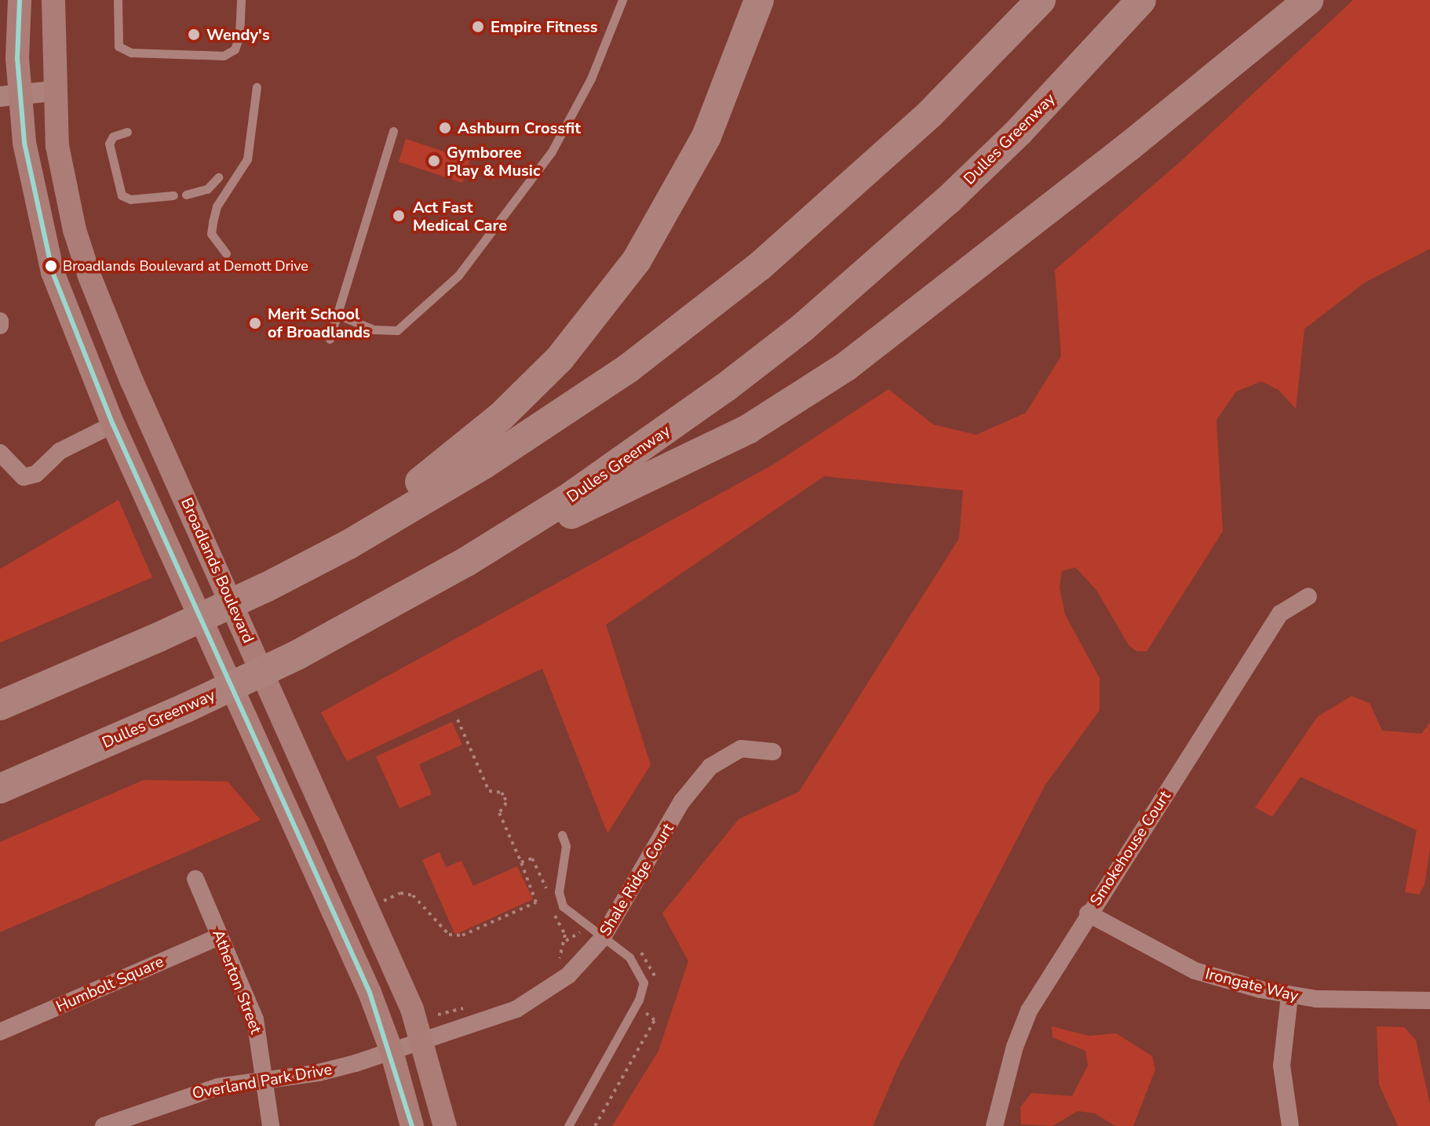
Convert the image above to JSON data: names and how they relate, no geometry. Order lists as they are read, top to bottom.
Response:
{
  "streets": {
    "highway": ["Dulles Greenway"],
    "main road": ["Broadlands Boulevard"],
    "street": [
      "Smokehouse Court",
      "Shale Ridge Court",
      "Atherton Street",
      "Humbolt Square",
      "Irongate Way",
      "Overland Park Drive"
    ]
  },
  "crossings": [
    ["Broadlands Boulevard", "Shale Ridge Court"],
    ["Broadlands Boulevard", "Overland Park Drive"],
    ["Smokehouse Court", "Irongate Way"],
    ["Shale Ridge Court", "Overland Park Drive"],
    ["Atherton Street", "Humbolt Square"],
    ["Atherton Street", "Overland Park Drive"]
  ],
  "places": [
    "Empire Fitness",
    "Wendy's",
    "Ashburn Crossfit",
    "Gymboree Play & Music",
    "Act Fast Medical Care",
    "Broadlands Boulevard at Demott Drive",
    "Merit School of Broadlands"
  ]
}
